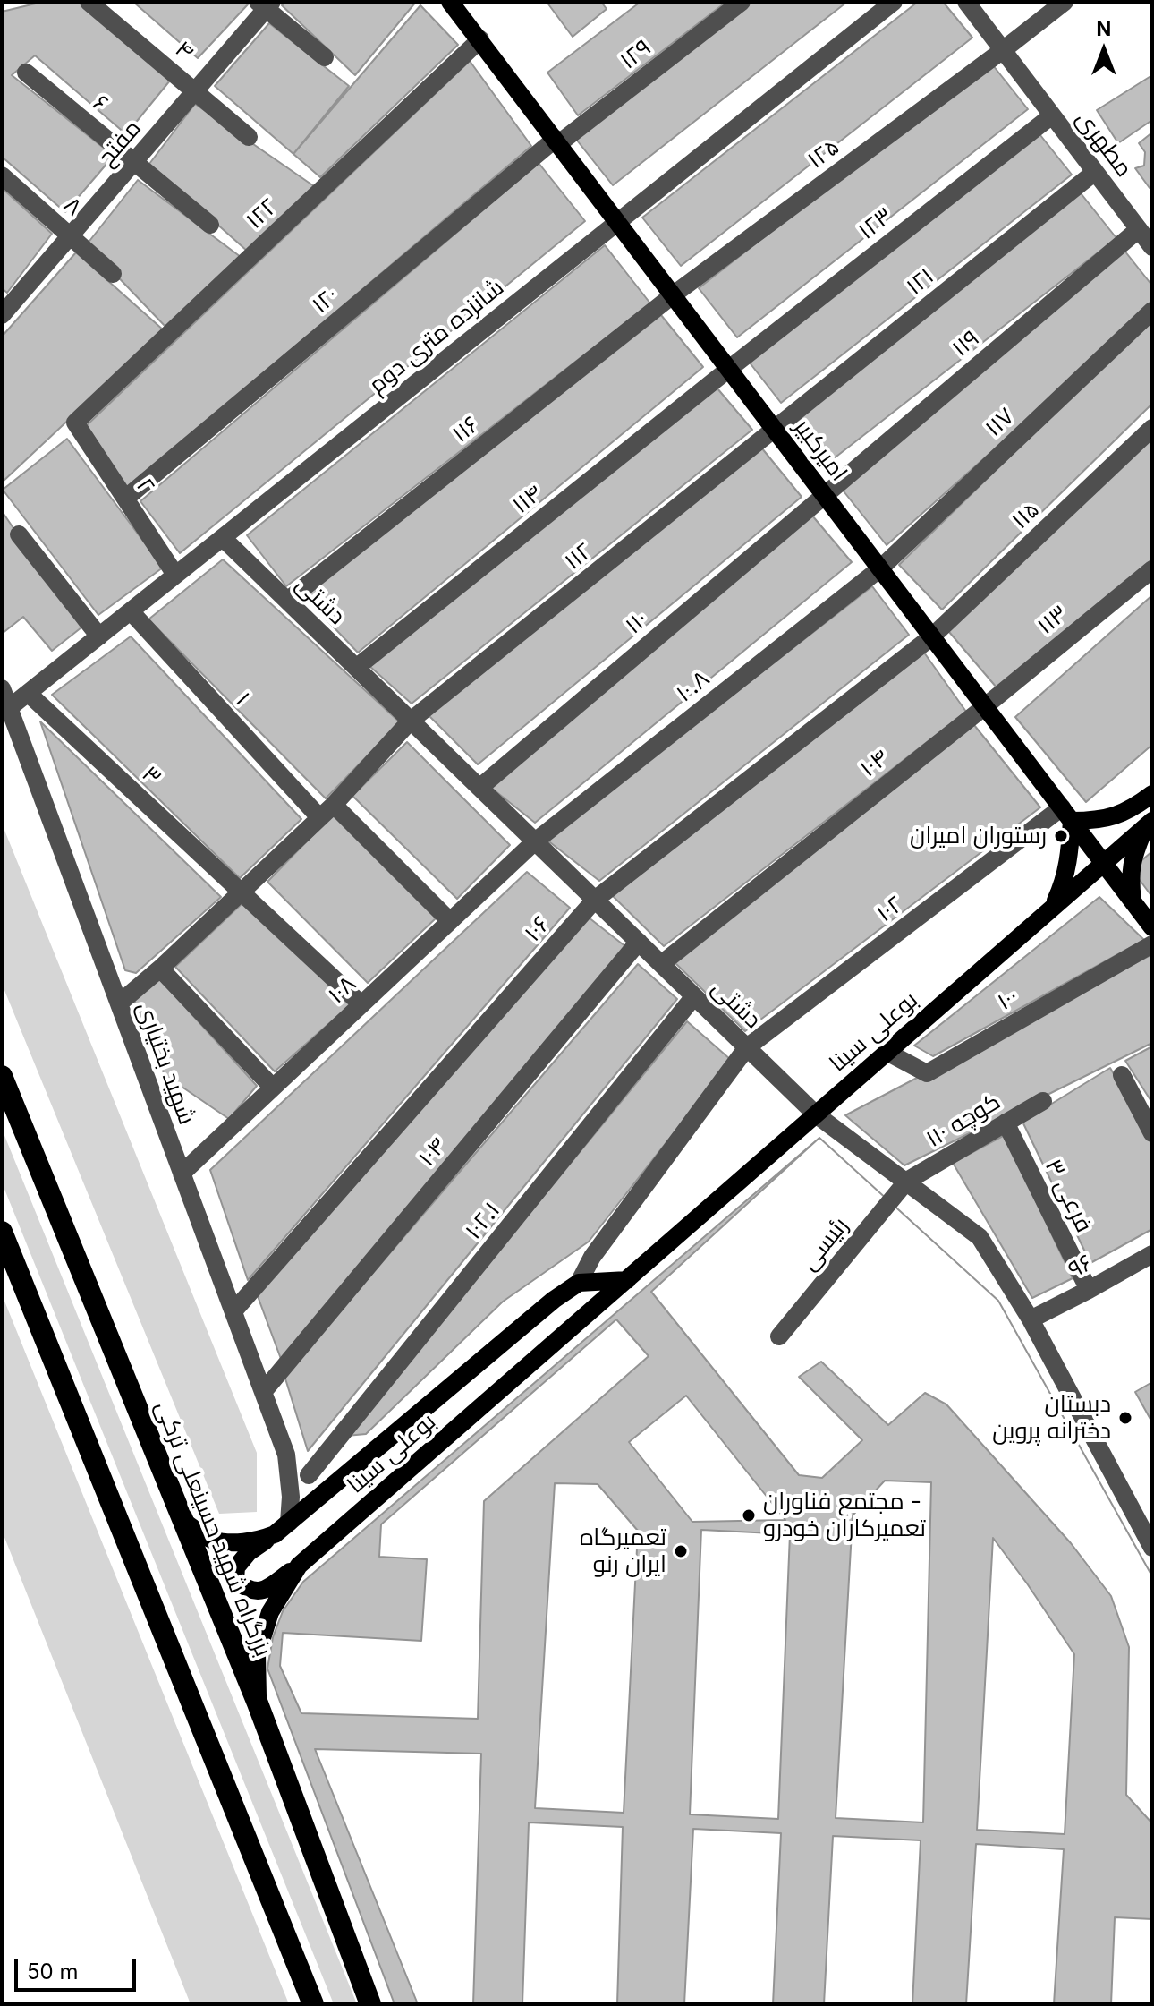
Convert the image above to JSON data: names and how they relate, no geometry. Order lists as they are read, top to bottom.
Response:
{
  "streets": {
    "highway": ["بزرگراه شهید حسینعلی ترکی"],
    "main road": ["امیرکبیر", "بوعلی سینا"],
    "street": [
      "۴",
      "۱۲۹",
      "۶",
      "مفتح",
      "مطهری",
      "۱۲۵",
      "۸",
      "۱۲۲",
      "۱۲۳",
      "۱۲۱",
      "۱۲۰",
      "شانزده متری دوم",
      "۱۱۹",
      "۱۱۷",
      "۱۱۶",
      "۲",
      "۱۱۴",
      "۱۱۵",
      "۱۱۲",
      "دشتی",
      "۱۱۳",
      "۱۱۰",
      "۱۰.۸",
      "۱",
      "۱۰۴",
      "۳",
      "۱۰۲",
      "۱۰۶",
      "۱۰۸",
      "۱۰۰",
      "شهید بختیاری",
      "کوچه ۱۱۰",
      "فرعی ۳",
      "۱۰۲.۱",
      "رئیسی",
      "۹۶"
    ]
  },
  "crossings": [
    ["۴", "مفتح"],
    ["۱۲۹", "۱۲۰"],
    ["۱۲۹", "امیرکبیر"],
    ["۶", "مفتح"],
    ["مفتح", "۸"],
    ["مطهری", "۱۲۵"],
    ["مطهری", "۱۲۳"],
    ["مطهری", "۱۲۱"],
    ["مطهری", "۱۱۹"],
    ["۱۲۵", "۱۱۶"],
    ["۱۲۵", "امیرکبیر"],
    ["۱۲۲", "امیرکبیر"],
    ["۱۲۲", "۲"],
    ["۱۲۳", "امیرکبیر"],
    ["۱۲۳", "۱۱۴"],
    ["۱۲۱", "امیرکبیر"],
    ["۱۲۱", "۱۱۲"],
    ["۱۲۰", "امیرکبیر"],
    ["۱۲۰", "۲"],
    ["شانزده متری دوم", "امیرکبیر"],
    ["شانزده متری دوم", "۲"],
    ["شانزده متری دوم", "دشتی"],
    ["شانزده متری دوم", "۱"],
    ["شانزده متری دوم", "۳"],
    ["شانزده متری دوم", "شهید بختیاری"],
    ["۱۱۹", "امیرکبیر"],
    ["۱۱۹", "۱۱۰"],
    ["۱۱۷", "امیرکبیر"],
    ["۱۱۷", "۱۰.۸"],
    ["۱۱۶", "امیرکبیر"],
    ["۱۱۶", "دشتی"],
    ["امیرکبیر", "۱۱۴"],
    ["امیرکبیر", "۱۱۵"],
    ["امیرکبیر", "۱۱۲"],
    ["امیرکبیر", "۱۱۳"],
    ["امیرکبیر", "۱۱۰"],
    ["امیرکبیر", "۱۰.۸"],
    ["امیرکبیر", "۱۰۴"],
    ["امیرکبیر", "۱۰۲"],
    ["امیرکبیر", "۱۰۶"],
    ["امیرکبیر", "بوعلی سینا"],
    ["۱۱۴", "دشتی"],
    ["۱۱۵", "۱۰۶"],
    ["۱۱۲", "دشتی"],
    ["۱۱۲", "۱"],
    ["۱۱۲", "۳"],
    ["۱۱۲", "شهید بختیاری"],
    ["دشتی", "۱۱۰"],
    ["دشتی", "۱۰.۸"],
    ["دشتی", "۱۰۴"],
    ["دشتی", "۱۰۲"],
    ["دشتی", "۱۰۶"],
    ["دشتی", "۱۰۸"],
    ["دشتی", "بوعلی سینا"],
    ["دشتی", "کوچه ۱۱۰"],
    ["دشتی", "۱۰۲.۱"],
    ["دشتی", "رئیسی"],
    ["دشتی", "۹۶"],
    ["۱۱۳", "۱۰۴"],
    ["۱۰.۸", "۱۰۸"],
    ["۱", "۱۰۸"],
    ["۱۰۴", "شهید بختیاری"],
    ["۳", "۱۰۸"],
    ["۱۰۲", "بوعلی سینا"],
    ["۱۰۶", "شهید بختیاری"],
    ["۱۰۸", "شهید بختیاری"],
    ["۱۰۰", "بوعلی سینا"],
    ["بوعلی سینا", "بزرگراه شهید حسینعلی ترکی"],
    ["کوچه ۱۱۰", "فرعی ۳"],
    ["کوچه ۱۱۰", "رئیسی"],
    ["فرعی ۳", "۹۶"]
  ],
  "places": [
    "رستوران امیران",
    "دبستان دخترانه پروین",
    "مجتمع فناوران - تعمیرکاران خودرو",
    "تعمیرگاه ایران رنو"
  ],
  "scale_bar": "50 m",
  "north": "top"
}
